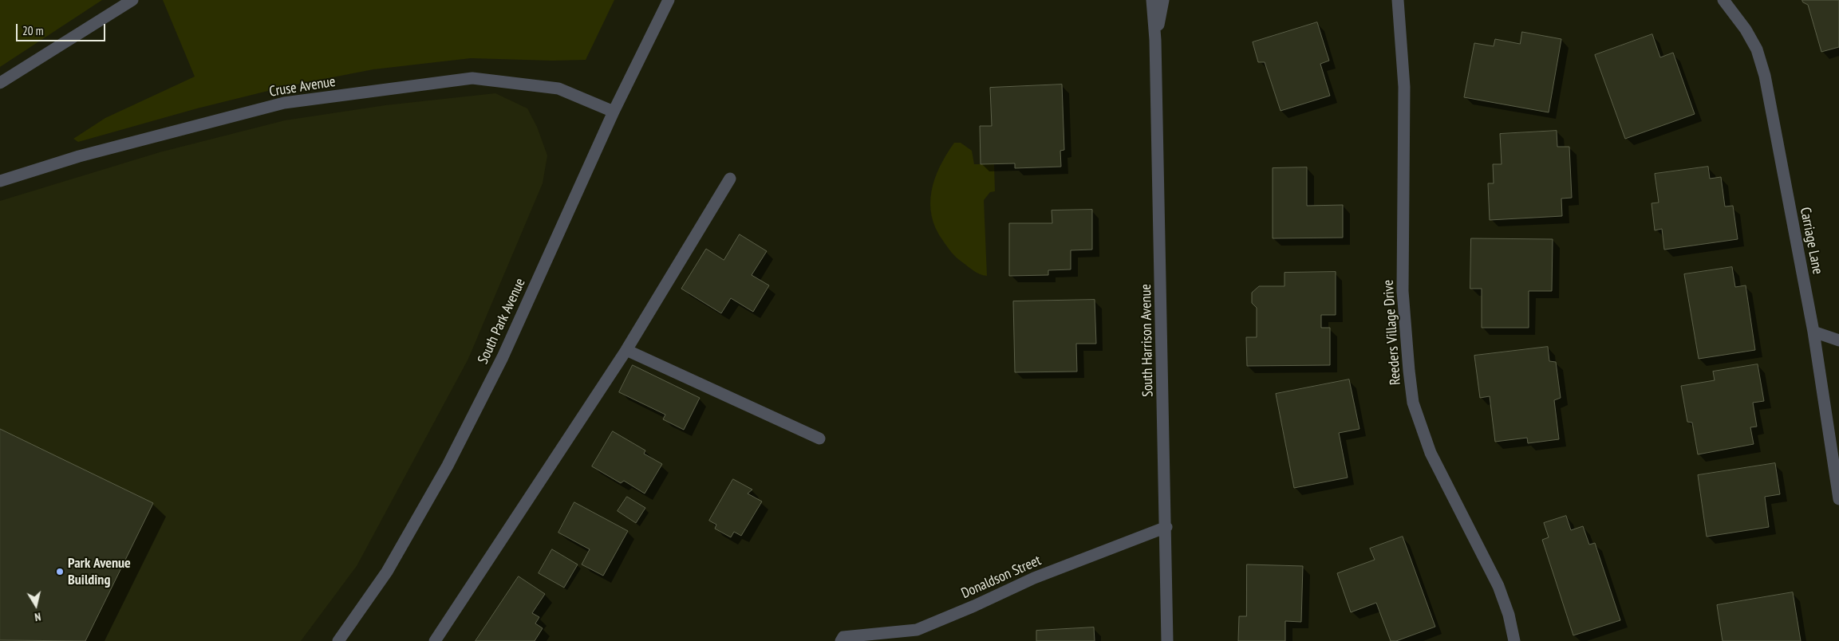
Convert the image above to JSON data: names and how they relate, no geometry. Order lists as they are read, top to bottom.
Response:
{
  "streets": {
    "street": [
      "Cruse Avenue",
      "Carriage Lane",
      "South Park Avenue",
      "Reeders Village Drive",
      "South Harrison Avenue",
      "Donaldson Street"
    ]
  },
  "crossings": [
    ["Cruse Avenue", "South Park Avenue"],
    ["South Harrison Avenue", "Donaldson Street"]
  ],
  "places": ["Park Avenue Building"],
  "scale_bar": "20 m",
  "north": "bottom"
}
